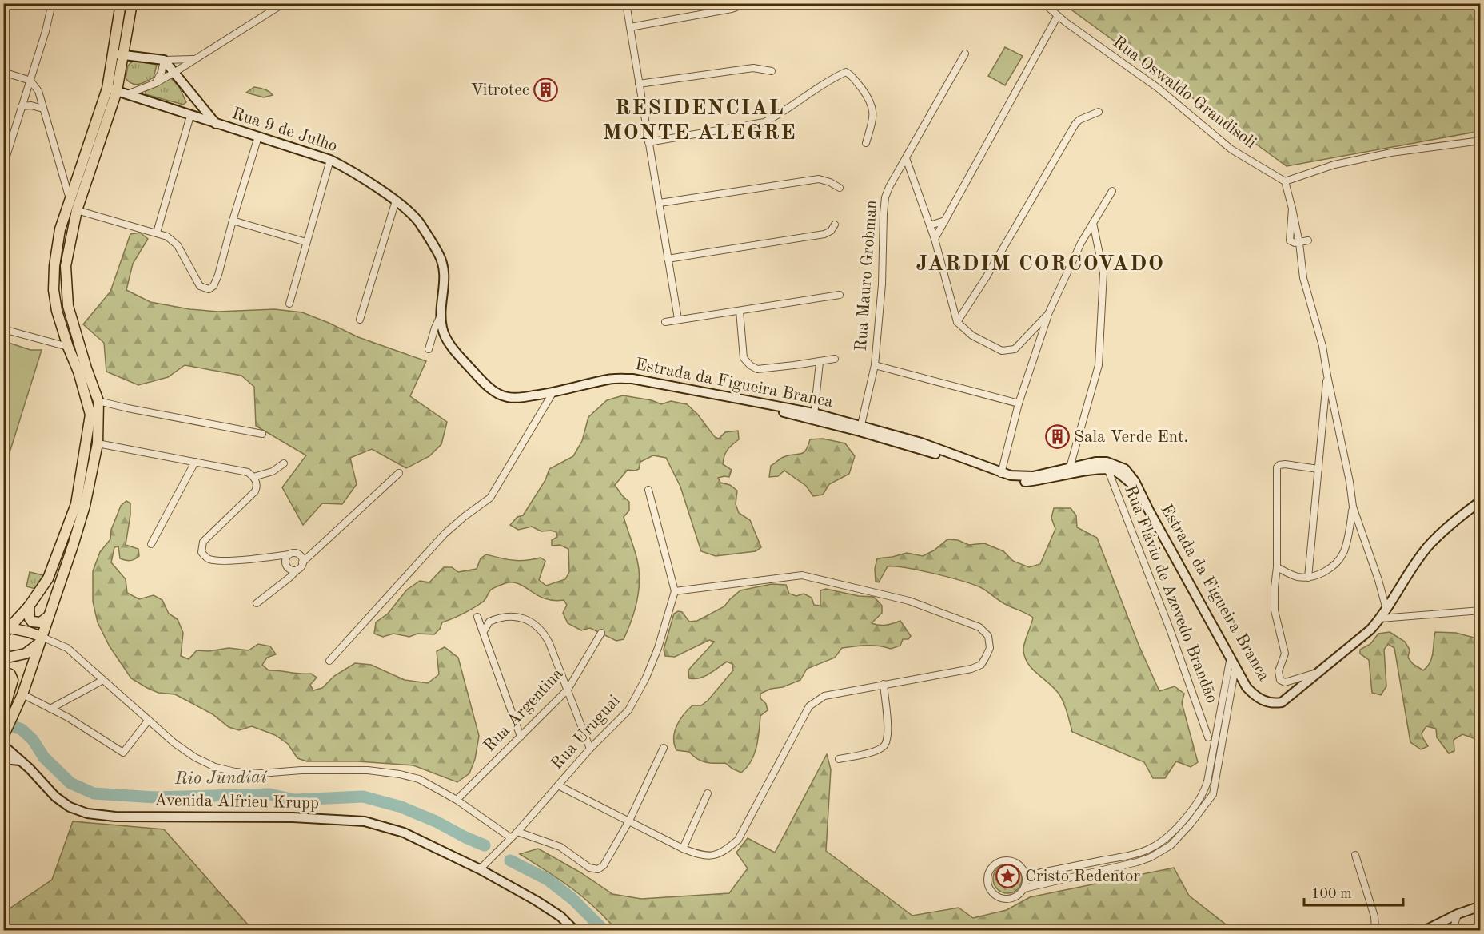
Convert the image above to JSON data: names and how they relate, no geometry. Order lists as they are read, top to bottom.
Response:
{
  "streets": {
    "main road": ["Rua 9 de Julho", "Estrada da Figueira Branca", "Avenida Alfrieu Krupp"],
    "street": [
      "Rua Oswaldo Grandisoli",
      "Rua Mauro Grobman",
      "Rua Flávio de Azevedo Brandão",
      "Rua Argentina",
      "Rua Uruguai"
    ]
  },
  "crossings": [
    ["Rua 9 de Julho", "Estrada da Figueira Branca"],
    ["Rua Mauro Grobman", "Estrada da Figueira Branca"],
    ["Estrada da Figueira Branca", "Rua Flávio de Azevedo Brandão"],
    ["Rua Uruguai", "Avenida Alfrieu Krupp"]
  ],
  "districts": ["RESIDENCIAL MONTE ALEGRE", "JARDIM CORCOVADO"],
  "water": ["Rio Jundiaí"],
  "places": {
    "building": ["Vitrotec", "Sala Verde Ent."],
    "place": ["Cristo Redentor"]
  },
  "scale_bar": "100 m"
}
